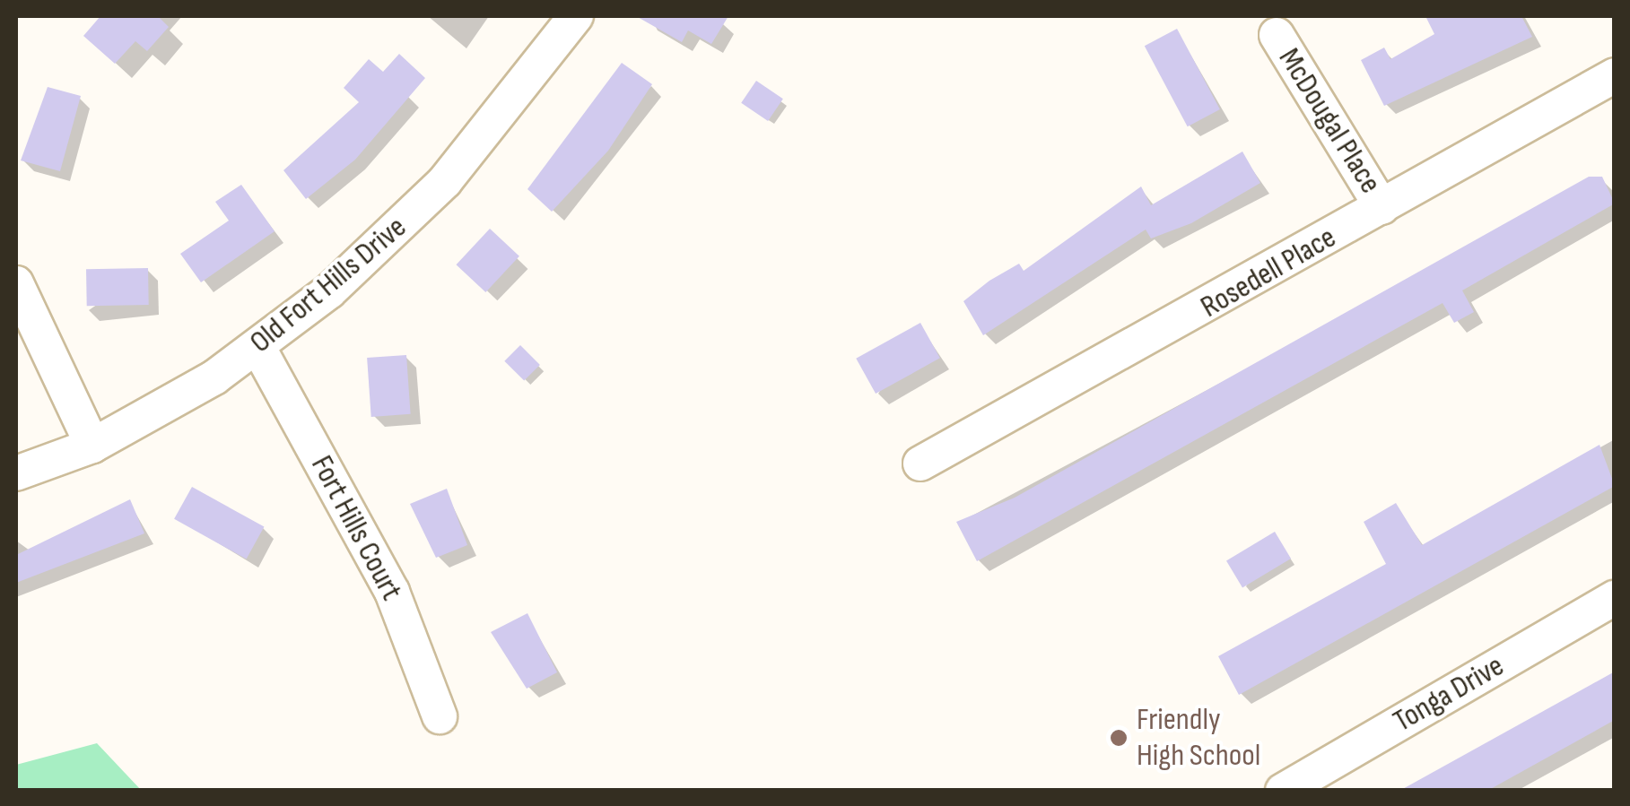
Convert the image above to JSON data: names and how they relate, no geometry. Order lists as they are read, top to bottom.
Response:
{
  "streets": {
    "street": [
      "McDougal Place",
      "Rosedell Place",
      "Old Fort Hills Drive",
      "Fort Hills Court",
      "Tonga Drive"
    ]
  },
  "crossings": [
    ["McDougal Place", "Rosedell Place"],
    ["Old Fort Hills Drive", "Fort Hills Court"]
  ],
  "places": ["Friendly High School"]
}
